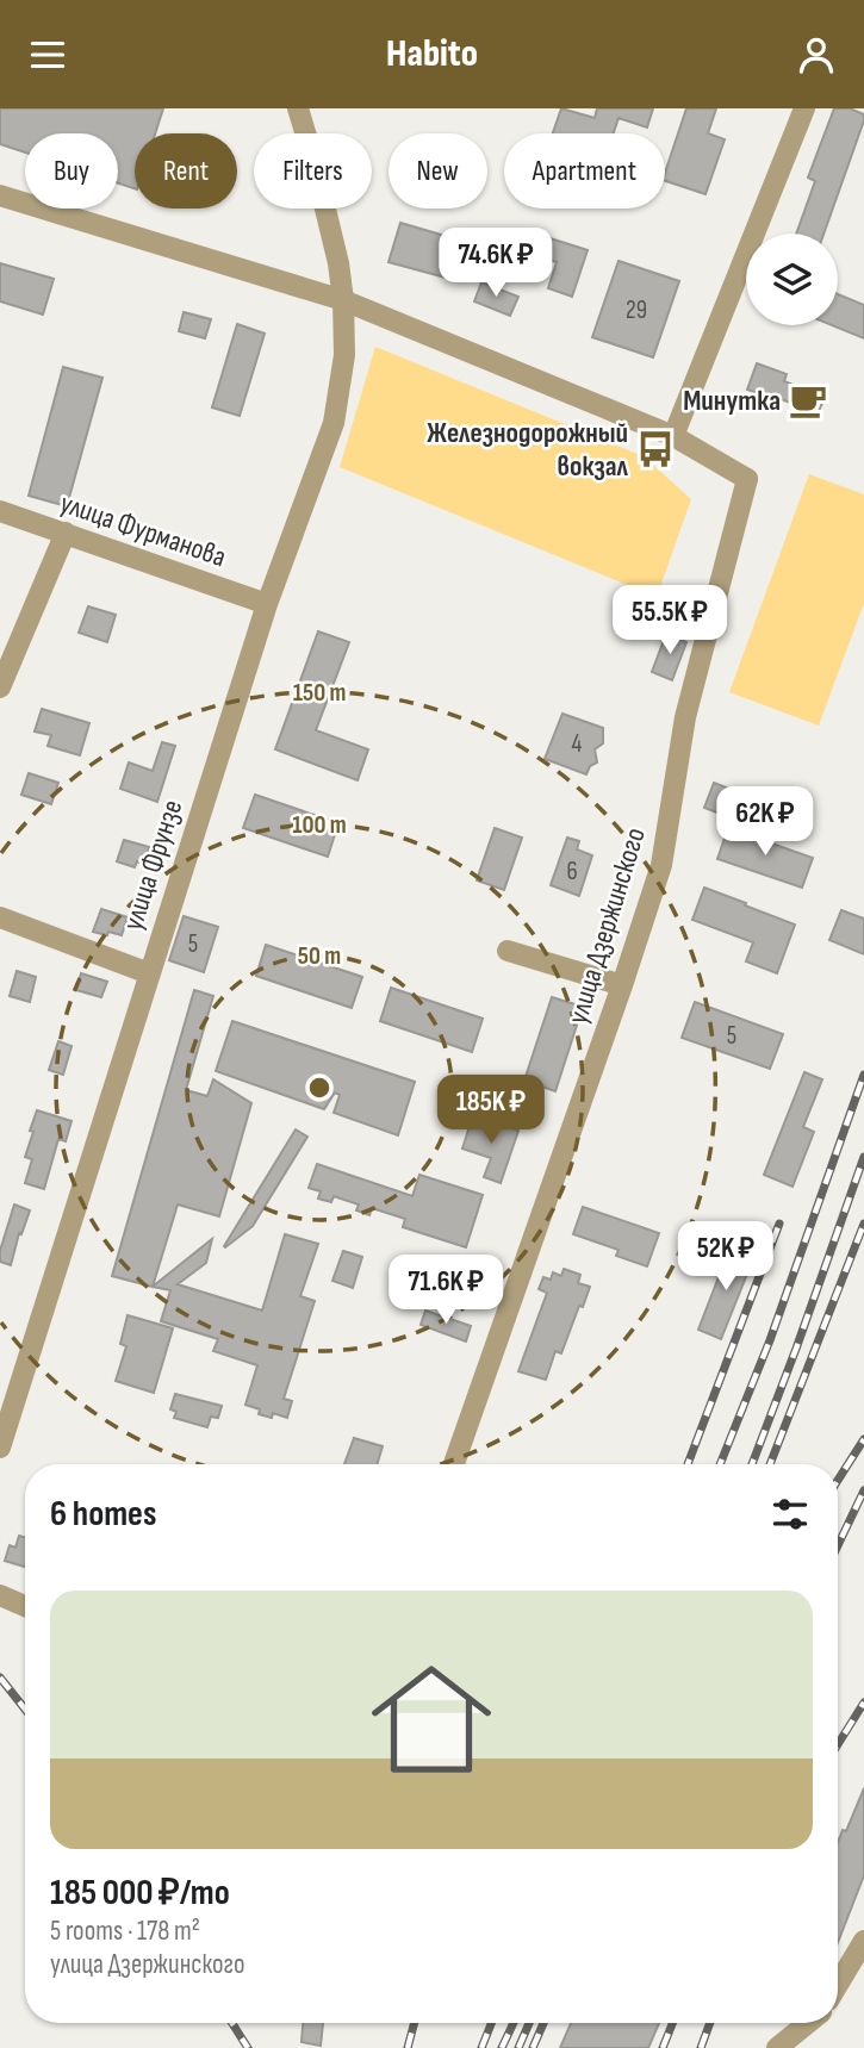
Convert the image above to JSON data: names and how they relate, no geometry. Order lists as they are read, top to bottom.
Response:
{
  "streets": {
    "street": ["улица Фурманова", "улица Фрунзе", "улица Дзержинского"]
  },
  "crossings": [
    ["улица Фурманова", "улица Фрунзе"]
  ],
  "places": {
    "cafe": ["Минутка"],
    "bus stop": ["Железнодорожный вокзал"]
  },
  "house_numbers": [
    "29",
    "4",
    "6",
    "5",
    "5"
  ],
  "page": {
    "header": "Habito",
    "chip": [
      "Buy",
      "Rent",
      "Filters",
      "New",
      "Apartment"
    ],
    "price": [
      "74.6K ₽",
      "55.5K ₽",
      "62K ₽",
      "185K ₽",
      "52K ₽",
      "71.6K ₽"
    ],
    "heading": "6 homes",
    "list": [
      {
        "name": "185 000 ₽/mo",
        "note": "5 rooms · 178 m² · улица Дзержинского"
      }
    ]
  },
  "rings": ["150 m", "100 m", "50 m"]
}
